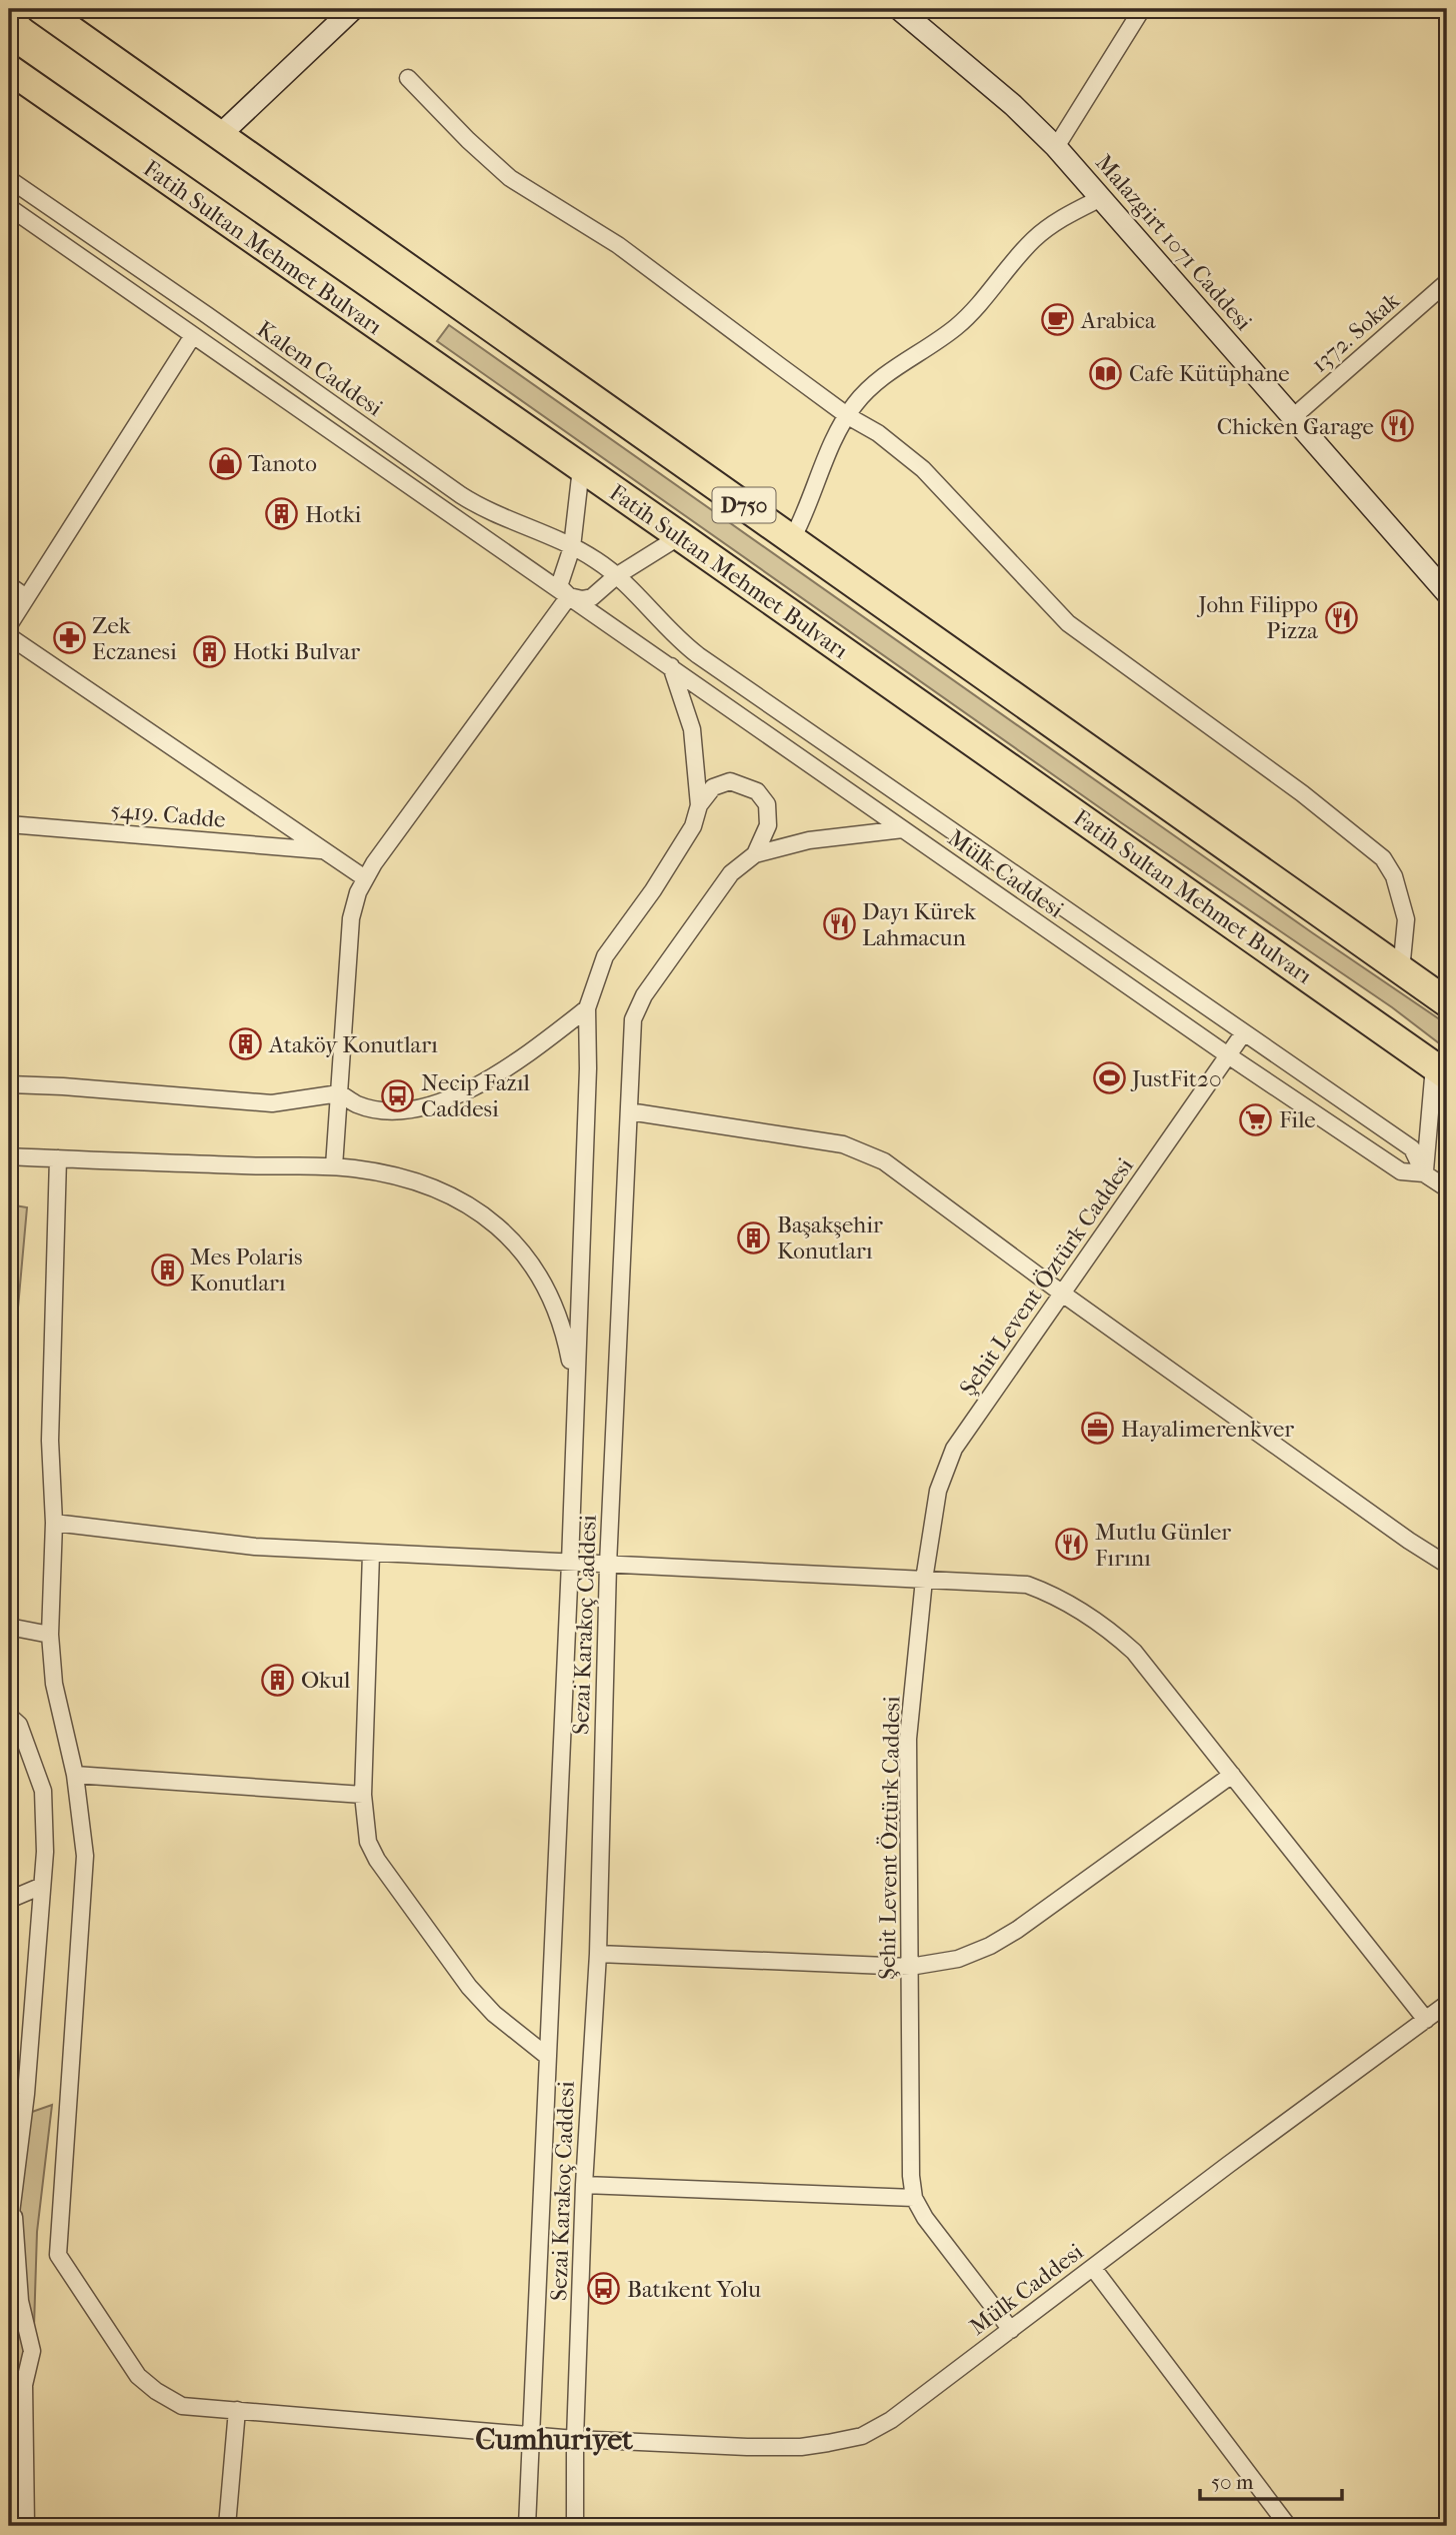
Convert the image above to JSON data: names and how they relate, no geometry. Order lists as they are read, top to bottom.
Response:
{
  "streets": {
    "highway": ["Fatih Sultan Mehmet Bulvarı", "D750"],
    "street": [
      "Malazgirt 1071 Caddesi",
      "1372. Sokak",
      "Kalem Caddesi",
      "5419. Cadde",
      "Mülk Caddesi",
      "Şehit Levent Öztürk Caddesi",
      "Sezai Karakoç Caddesi"
    ]
  },
  "crossings": [
    ["Malazgirt 1071 Caddesi", "1372. Sokak"],
    ["Kalem Caddesi", "Mülk Caddesi"],
    ["Mülk Caddesi", "Şehit Levent Öztürk Caddesi"],
    ["Mülk Caddesi", "Sezai Karakoç Caddesi"]
  ],
  "districts": ["Cumhuriyet"],
  "places": {
    "cafe": ["Arabica"],
    "library": ["Cafe Kütüphane"],
    "restaurant": [
      "Chicken Garage",
      "John Filippo Pizza",
      "Dayı Kürek Lahmacun",
      "Mutlu Günler Fırını"
    ],
    "shop": ["Tanoto"],
    "building": [
      "Hotki",
      "Hotki Bulvar",
      "Ataköy Konutları",
      "Başakşehir Konutları",
      "Mes Polaris Konutları",
      "Okul"
    ],
    "pharmacy": ["Zek Eczanesi"],
    "sports": ["JustFit20"],
    "bus stop": ["Necip Fazıl Caddesi", "Batıkent Yolu"],
    "supermarket": ["File"],
    "office": ["Hayalimerenkver"]
  },
  "scale_bar": "50 m"
}
